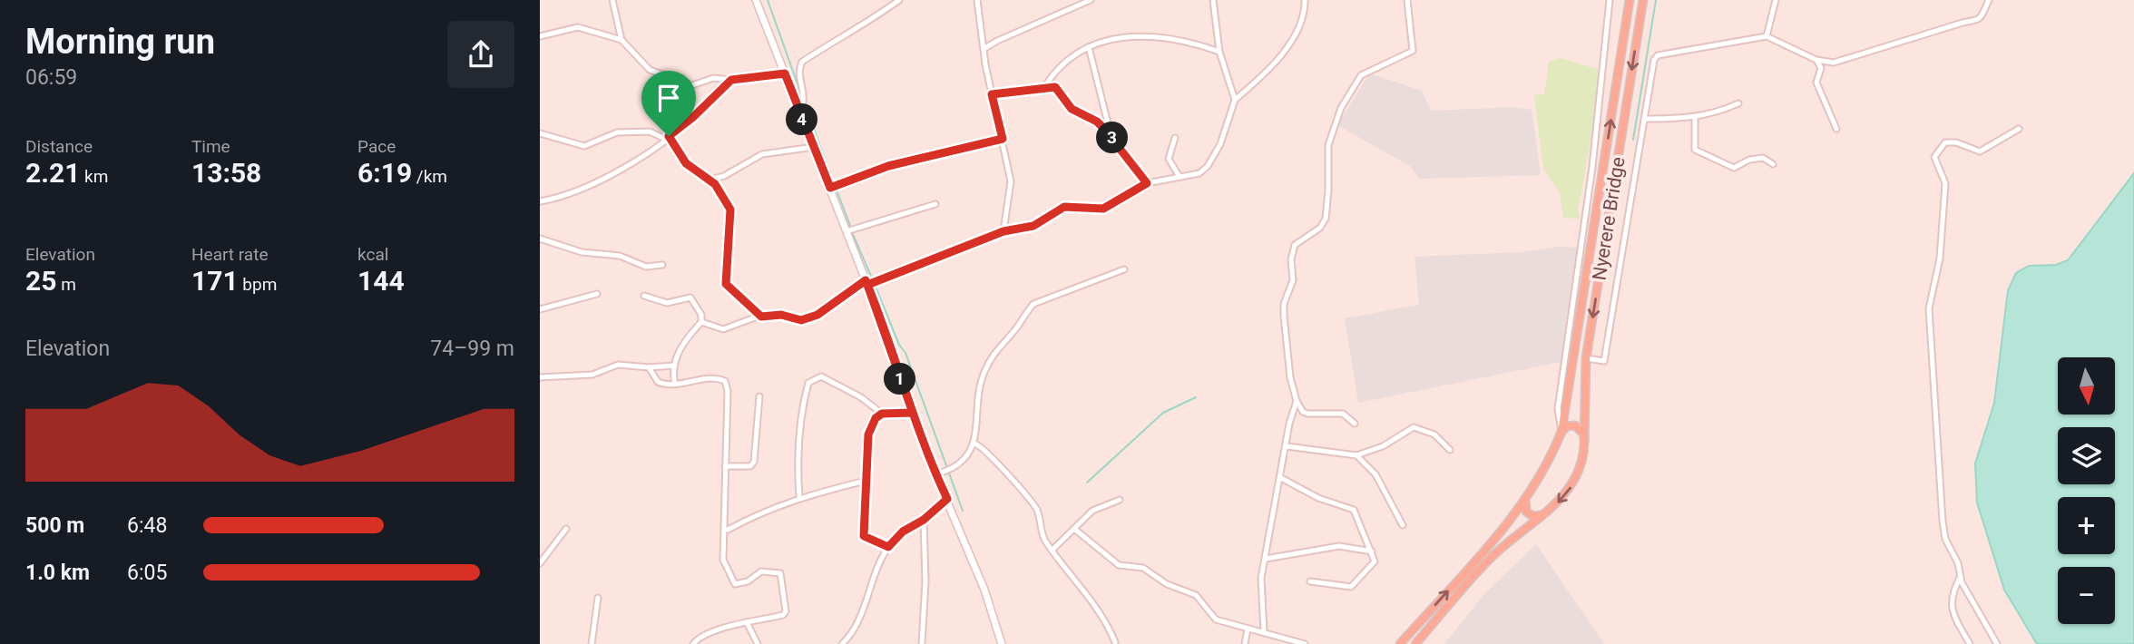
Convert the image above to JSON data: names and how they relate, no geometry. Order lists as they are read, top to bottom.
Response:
{
  "streets": {
    "main road": ["Nyerere Bridge"]
  },
  "north": "bottom",
  "page": {
    "heading": ["Morning run", "06:59"],
    "pins": ["4", "3", "1"],
    "stats": [
      ["Distance", "2.21 km"],
      ["Time", "13:58"],
      ["Pace", "6:19 /km"],
      ["Elevation", "25 m"],
      ["Heart rate", "171 bpm"],
      ["kcal", "144"]
    ],
    "chart": ["Elevation", "74–99 m"],
    "map_buttons": ["+", "−"],
    "list": [
      {
        "name": "500 m",
        "note": "6:48"
      },
      {
        "name": "1.0 km",
        "note": "6:05"
      }
    ]
  }
}
